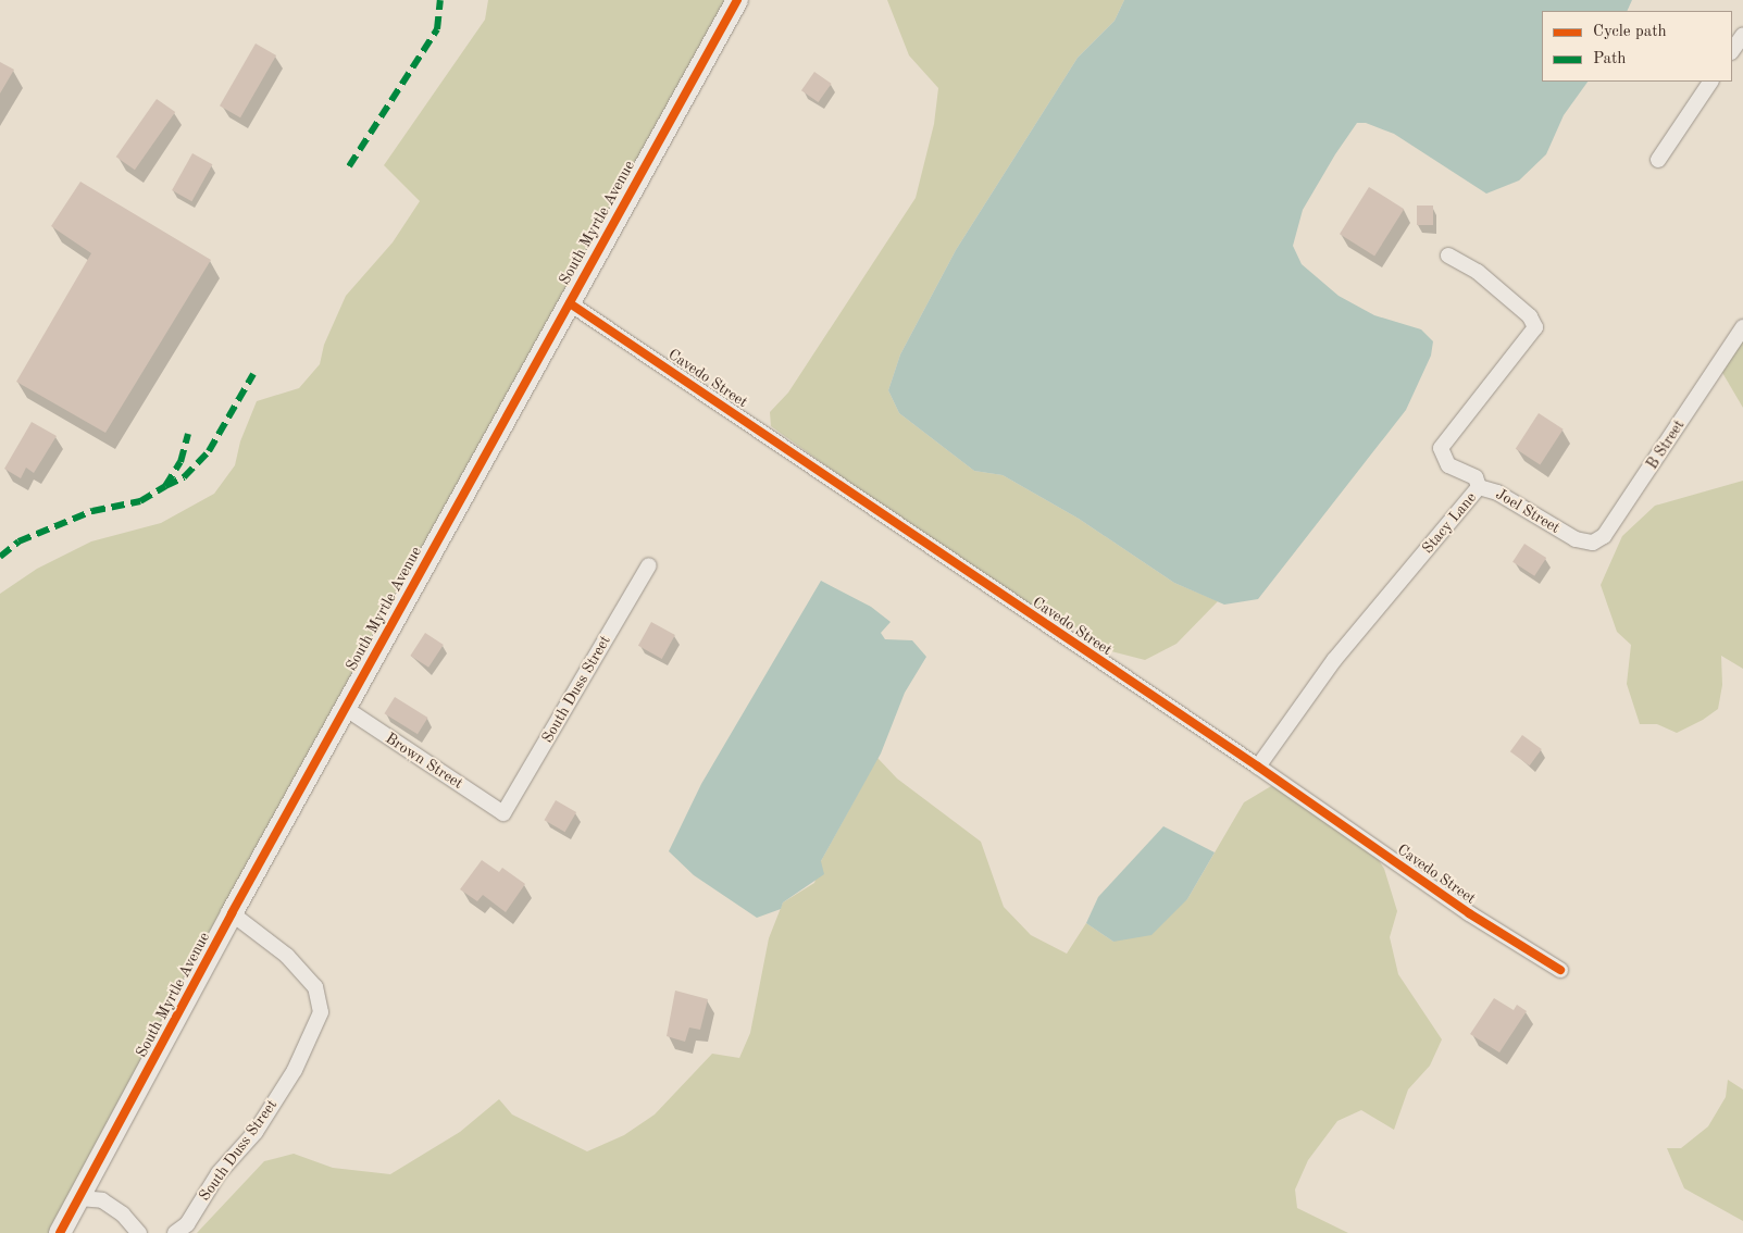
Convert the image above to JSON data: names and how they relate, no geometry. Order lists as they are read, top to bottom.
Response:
{
  "streets": {
    "street": [
      "South Myrtle Avenue",
      "Cavedo Street",
      "B Street",
      "Joel Street",
      "Stacy Lane",
      "South Duss Street",
      "Brown Street"
    ]
  },
  "crossings": [
    ["South Myrtle Avenue", "Cavedo Street"],
    ["South Myrtle Avenue", "South Duss Street"],
    ["South Myrtle Avenue", "Brown Street"],
    ["Cavedo Street", "Stacy Lane"],
    ["B Street", "Joel Street"],
    ["Joel Street", "Stacy Lane"],
    ["South Duss Street", "Brown Street"]
  ],
  "legend": ["Cycle path", "Path"]
}
